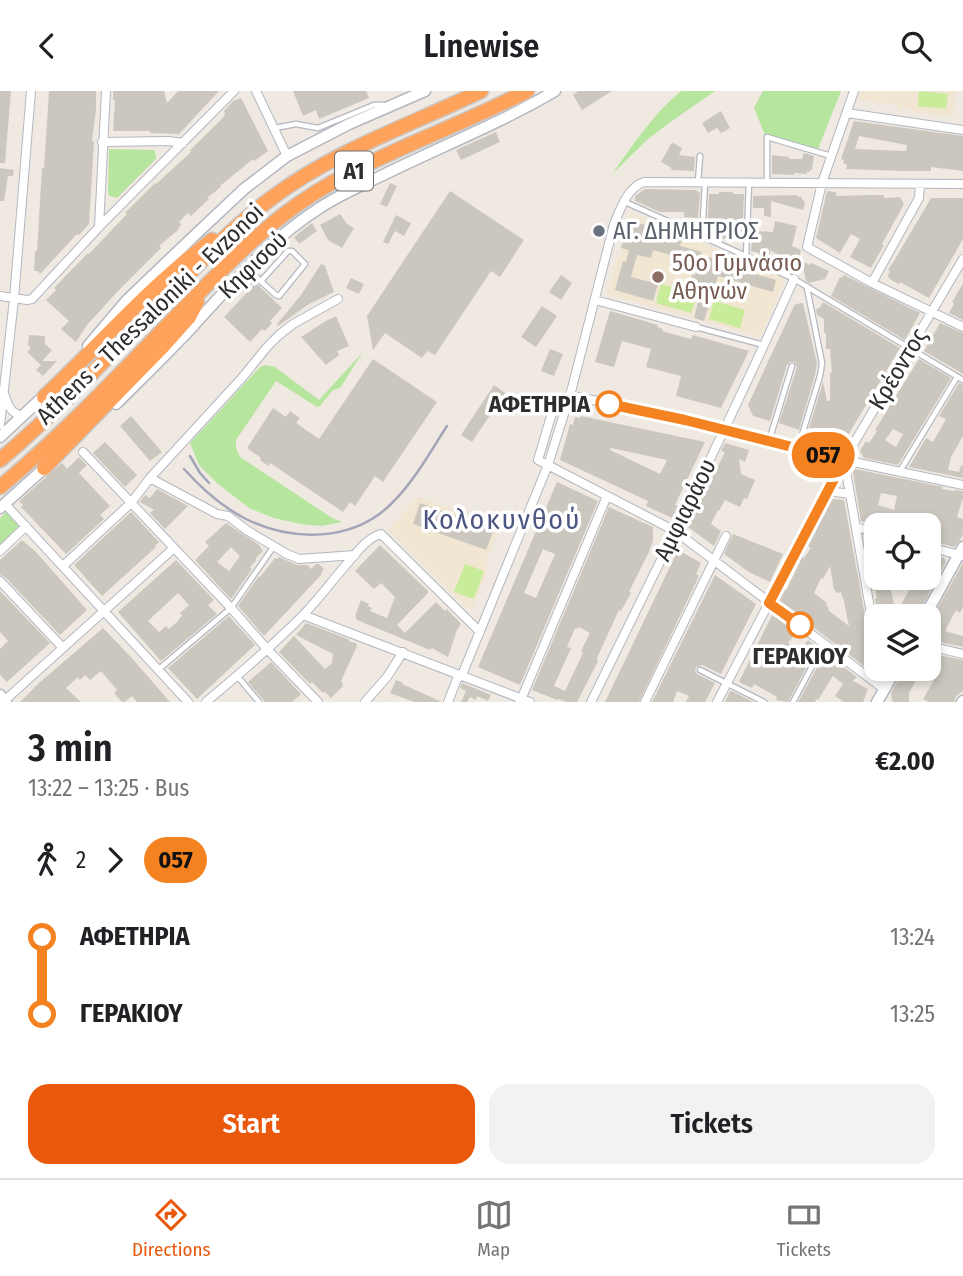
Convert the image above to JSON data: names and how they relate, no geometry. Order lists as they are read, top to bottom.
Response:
{
  "streets": {
    "highway": ["Α1", "Athens - Thessaloniki - Evzonoi"],
    "main road": ["Κηφισού"],
    "street": ["Κρέοντος", "Αμφιαράου"]
  },
  "districts": ["Κολοκυνθού"],
  "places": [
    "ΑΓ. ΔΗΜΗΤΡΙΟΣ",
    "50ο Γυμνάσιο Αθηνών",
    "ΑΦΕΤΗΡΙΑ",
    "ΓΕΡΑΚΙΟΥ"
  ],
  "lines": ["bus line 057"],
  "page": {
    "header": "Linewise",
    "on_map": "057",
    "heading": ["3 min", "13:22 – 13:25 · Bus", "€2.00"],
    "legs": ["2", "057"],
    "list": [
      {
        "name": "ΑΦΕΤΗΡΙΑ",
        "value": "13:24"
      },
      {
        "name": "ΓΕΡΑΚΙΟΥ",
        "value": "13:25"
      }
    ],
    "buttons": ["Start", "Tickets"],
    "tabs": ["Directions", "Map", "Tickets"]
  }
}
